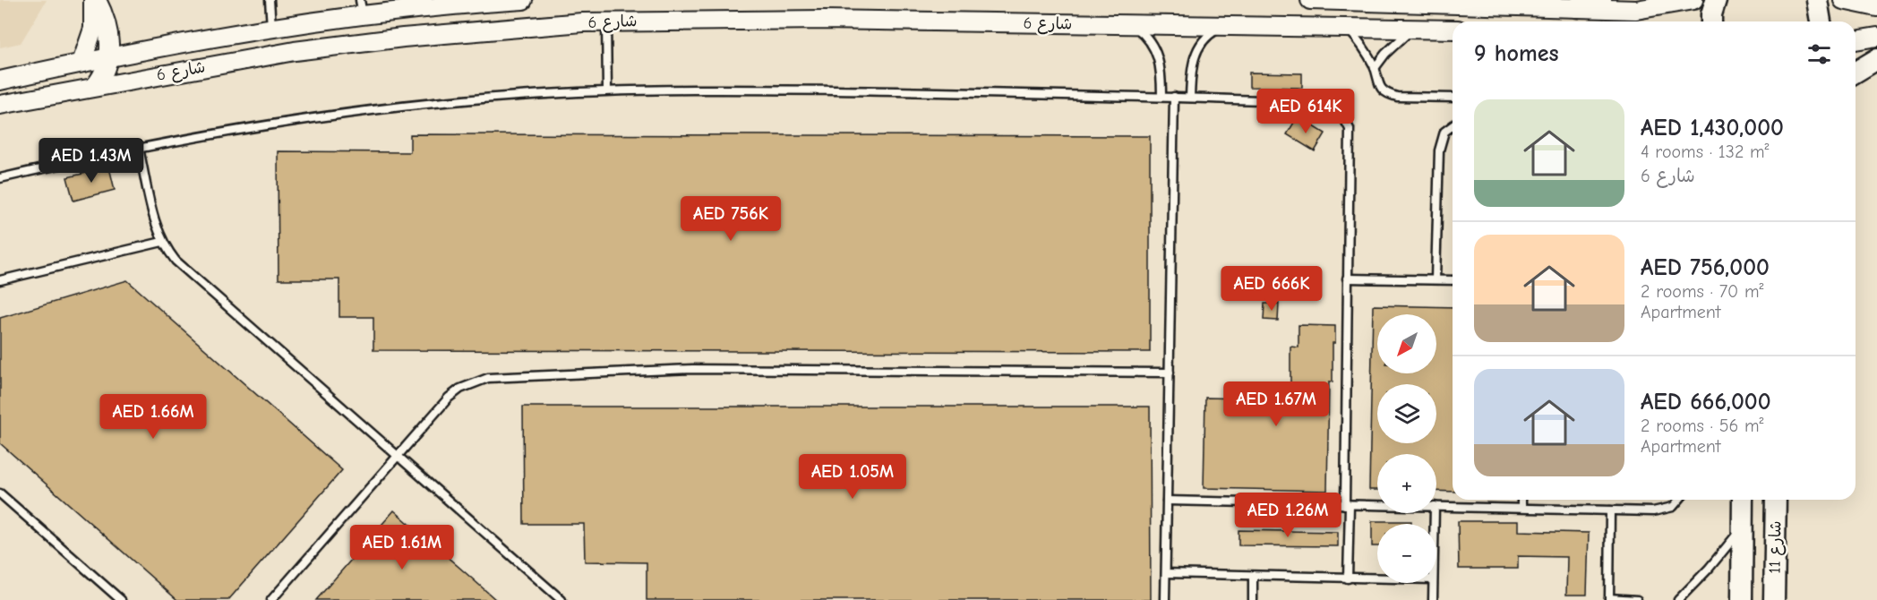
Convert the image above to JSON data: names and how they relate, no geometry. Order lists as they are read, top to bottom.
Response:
{
  "streets": {
    "main road": ["شارع 11"],
    "street": ["شارع 6"]
  },
  "north": "bottom left",
  "page": {
    "heading": "9 homes",
    "list": [
      {
        "name": "AED 1,430,000",
        "note": "4 rooms · 132 m² · شارع 6"
      },
      {
        "name": "AED 756,000",
        "note": "2 rooms · 70 m² · Apartment"
      },
      {
        "name": "AED 666,000",
        "note": "2 rooms · 56 m² · Apartment"
      }
    ],
    "price": [
      "AED 614K",
      "AED 1.43M",
      "AED 756K",
      "AED 666K",
      "AED 1.67M",
      "AED 1.66M",
      "AED 1.05M",
      "AED 1.26M",
      "AED 1.61M"
    ],
    "map_buttons": ["+", "−"]
  }
}
